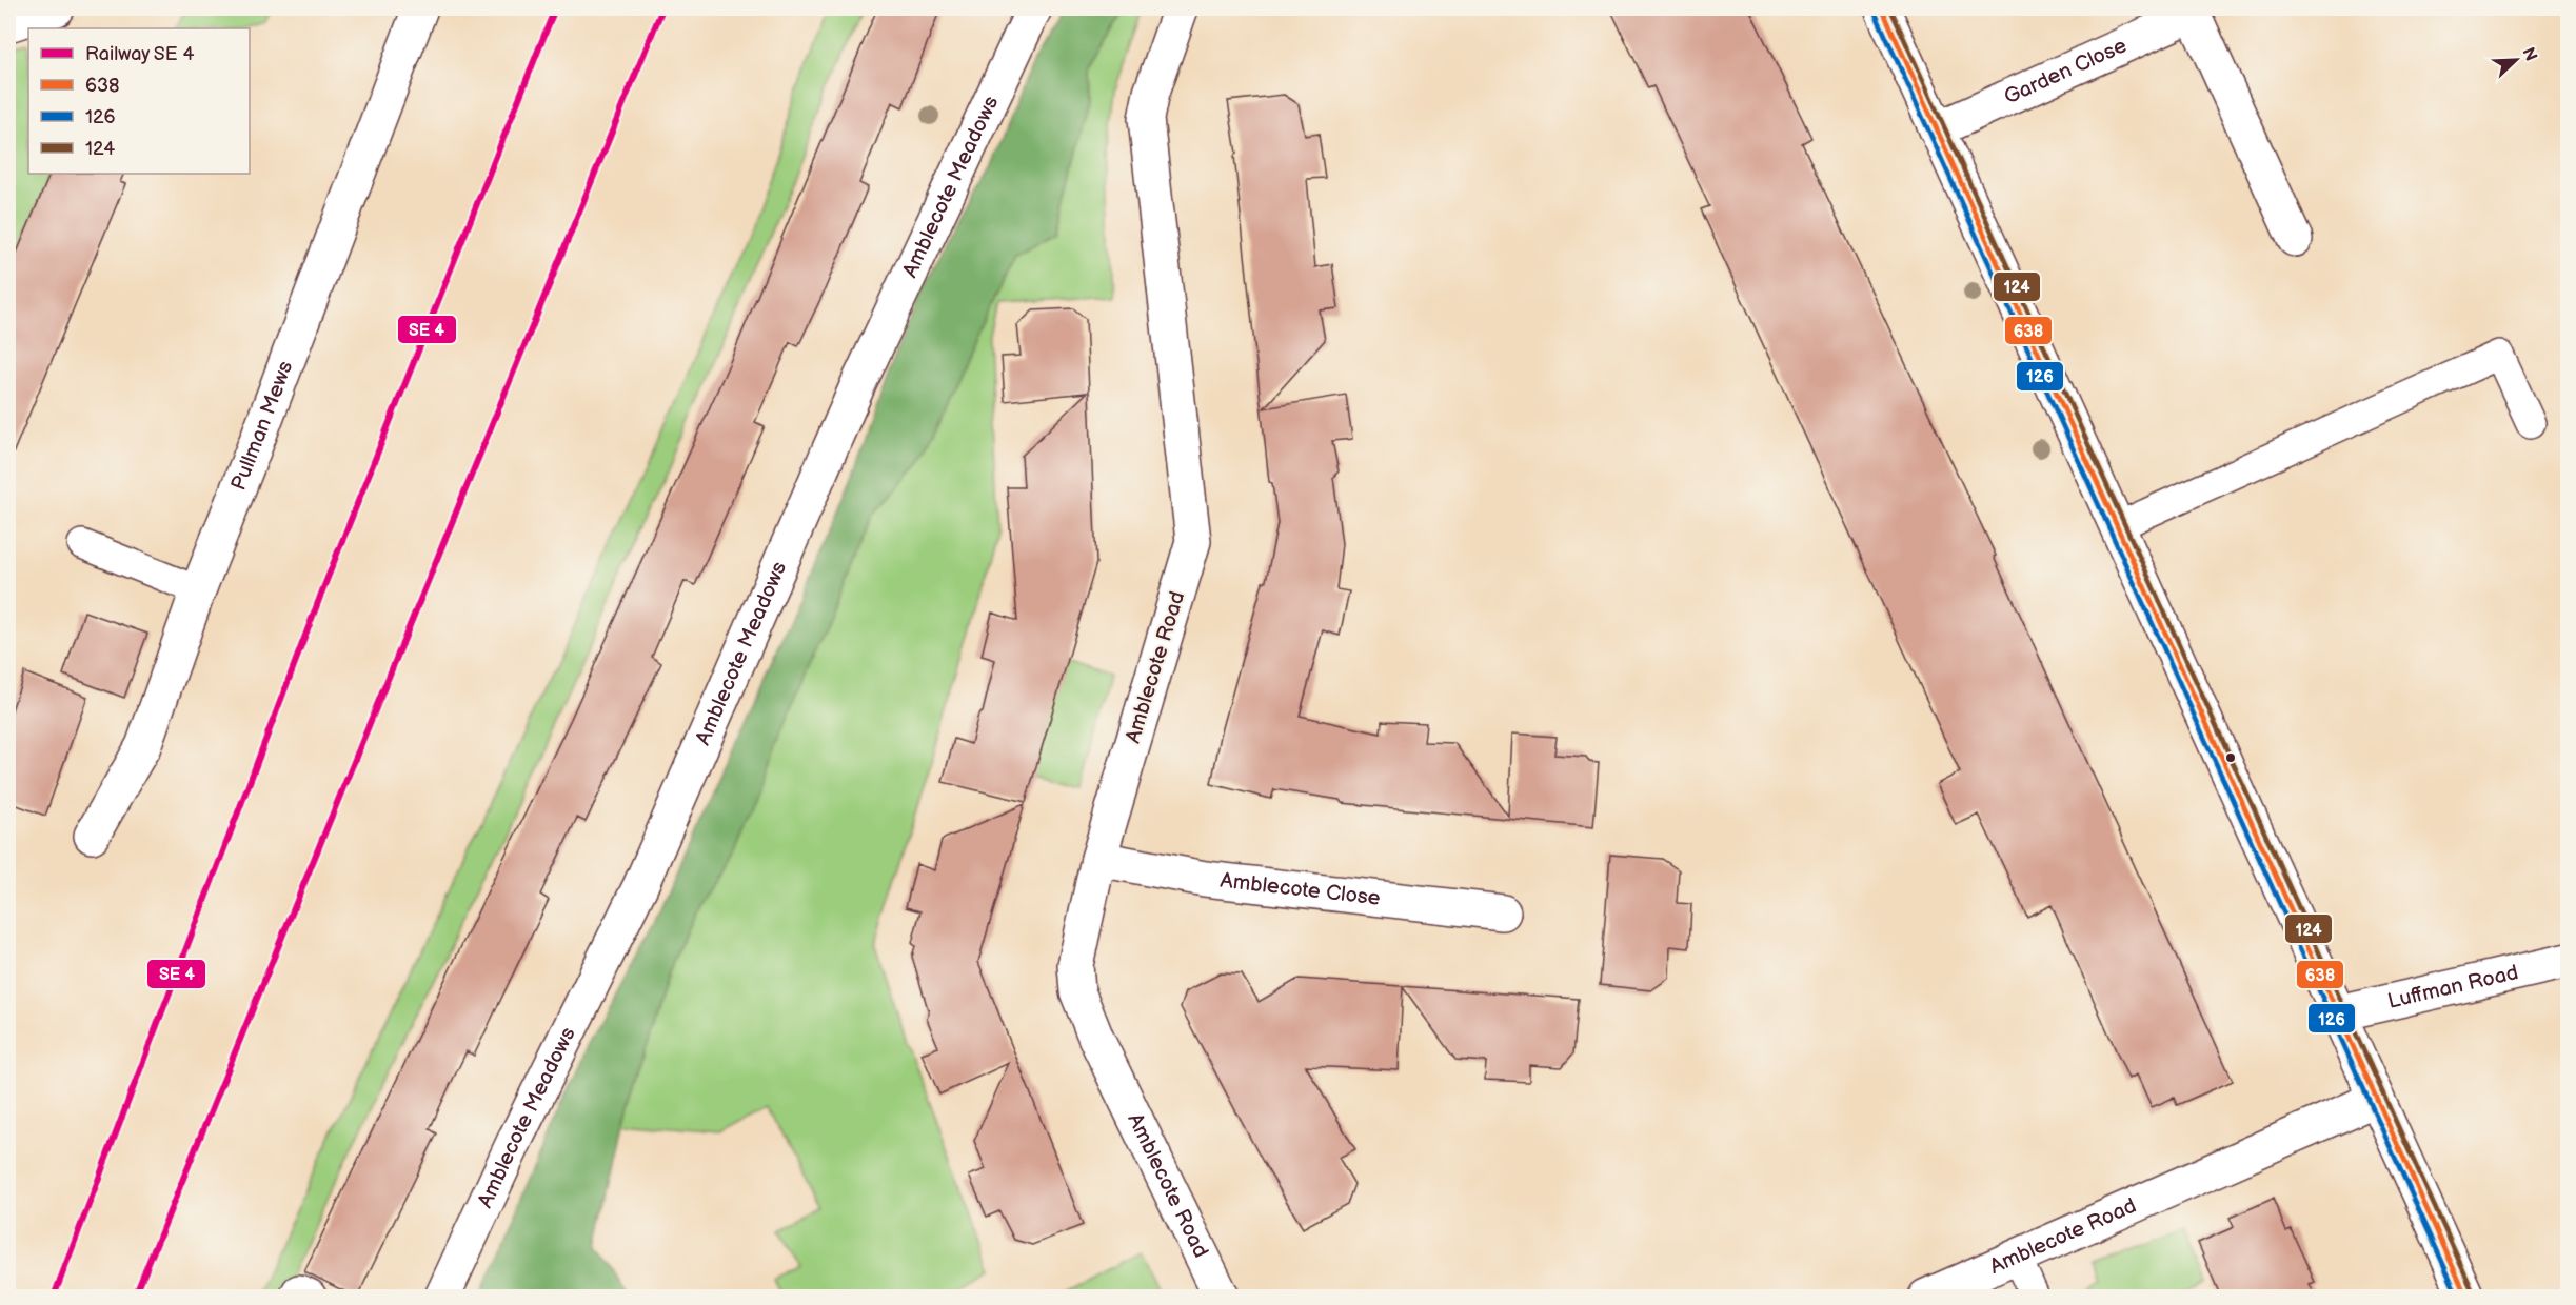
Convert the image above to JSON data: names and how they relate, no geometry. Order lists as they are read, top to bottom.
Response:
{
  "streets": {
    "street": [
      "Garden Close",
      "Amblecote Meadows",
      "Pullman Mews",
      "Amblecote Road",
      "Amblecote Close",
      "Luffman Road"
    ]
  },
  "crossings": [
    ["Amblecote Road", "Amblecote Close"]
  ],
  "lines": ["transit line 638", "transit line 124", "transit line 126"],
  "legend": [
    "Railway SE 4",
    "638",
    "126",
    "124"
  ],
  "north": "top right"
}
